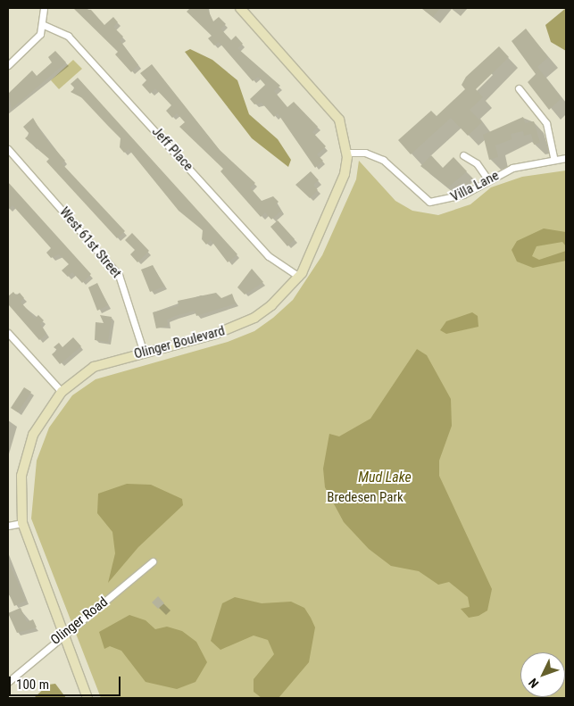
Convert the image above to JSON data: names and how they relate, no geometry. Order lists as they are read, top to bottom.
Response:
{
  "streets": {
    "street": [
      "Jeff Place",
      "Villa Lane",
      "West 61st Street",
      "Olinger Boulevard",
      "Olinger Road"
    ]
  },
  "crossings": [
    ["Jeff Place", "Olinger Boulevard"],
    ["Villa Lane", "Olinger Boulevard"],
    ["West 61st Street", "Olinger Boulevard"],
    ["Olinger Boulevard", "Olinger Road"]
  ],
  "water": ["Mud Lake"],
  "parks": ["Bredesen Park"],
  "scale_bar": "100 m",
  "north": "bottom left"
}
